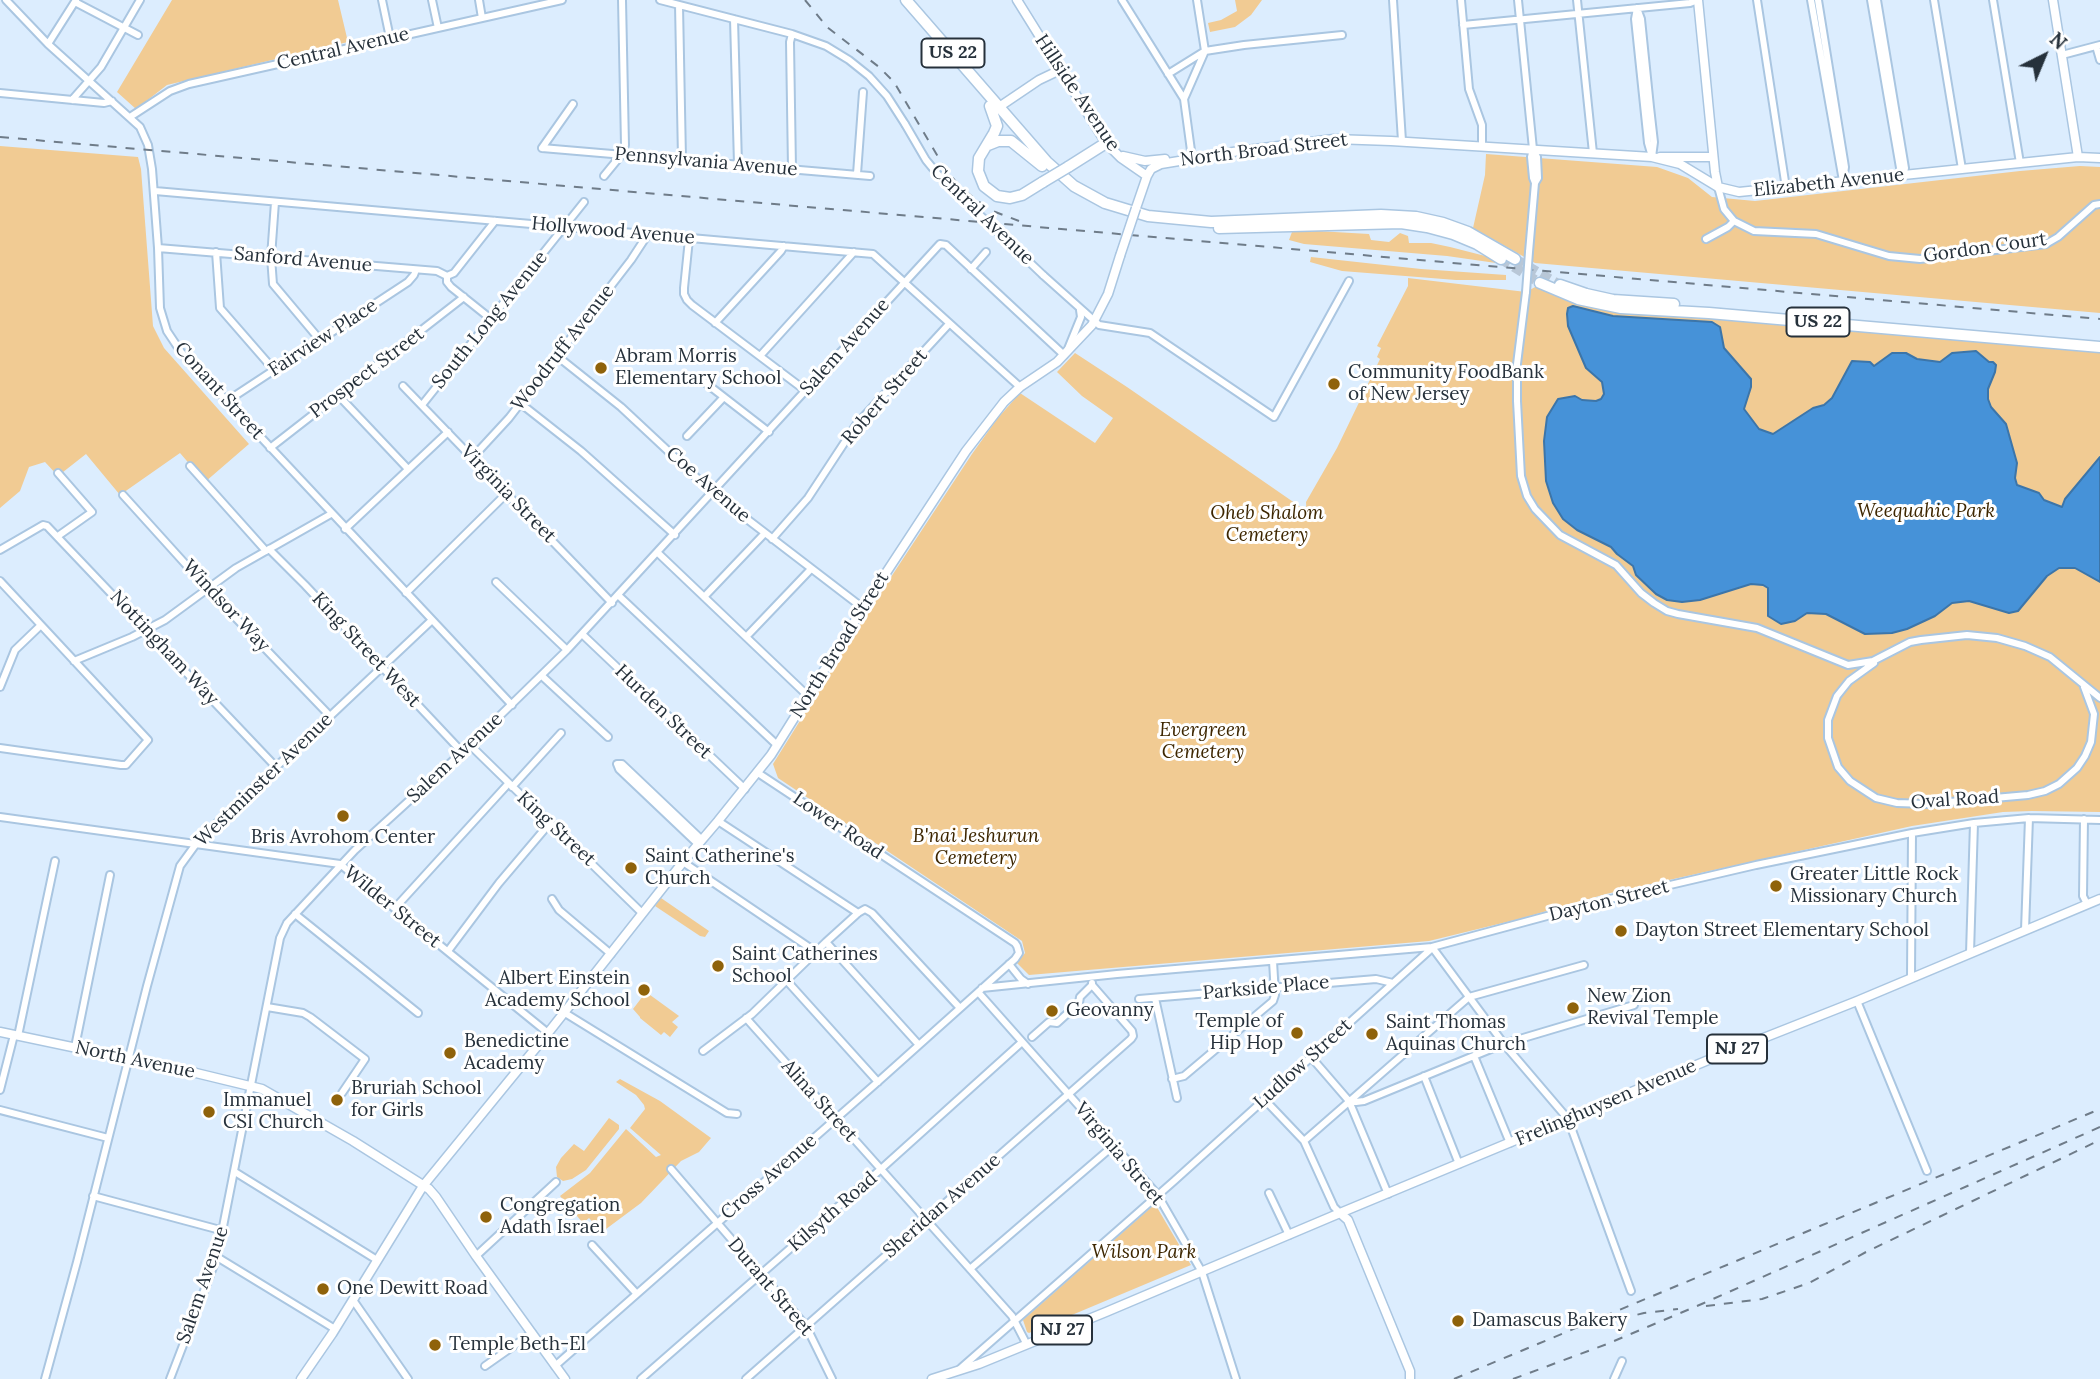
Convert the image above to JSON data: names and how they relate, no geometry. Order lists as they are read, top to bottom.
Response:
{
  "streets": {
    "highway": ["US 22"],
    "main road": [
      "Hillside Avenue",
      "North Broad Street",
      "Elizabeth Avenue",
      "NJ 27",
      "North Avenue",
      "Frelinghuysen Avenue"
    ],
    "street": [
      "Central Avenue",
      "Pennsylvania Avenue",
      "Hollywood Avenue",
      "Gordon Court",
      "Sanford Avenue",
      "South Long Avenue",
      "Fairview Place",
      "Salem Avenue",
      "Woodruff Avenue",
      "Prospect Street",
      "Conant Street",
      "Robert Street",
      "Coe Avenue",
      "Virginia Street",
      "Windsor Way",
      "Nottingham Way",
      "King Street West",
      "Hurden Street",
      "Westminster Avenue",
      "Oval Road",
      "Lower Road",
      "King Street",
      "Dayton Street",
      "Wilder Street",
      "Parkside Place",
      "Ludlow Street",
      "Alina Street",
      "Cross Avenue",
      "Sheridan Avenue",
      "Kilsyth Road",
      "Durant Street"
    ]
  },
  "crossings": [
    ["Central Avenue", "North Broad Street"],
    ["Central Avenue", "Conant Street"],
    ["Hillside Avenue", "North Broad Street"],
    ["North Broad Street", "Elizabeth Avenue"],
    ["North Broad Street", "Hollywood Avenue"],
    ["North Broad Street", "Coe Avenue"],
    ["North Broad Street", "Hurden Street"],
    ["North Broad Street", "Lower Road"],
    ["North Broad Street", "King Street"],
    ["North Broad Street", "Wilder Street"],
    ["North Broad Street", "North Avenue"],
    ["Hollywood Avenue", "South Long Avenue"],
    ["Hollywood Avenue", "Salem Avenue"],
    ["Hollywood Avenue", "Woodruff Avenue"],
    ["Hollywood Avenue", "Conant Street"],
    ["Hollywood Avenue", "Robert Street"],
    ["Sanford Avenue", "Fairview Place"],
    ["Sanford Avenue", "Conant Street"],
    ["South Long Avenue", "Virginia Street"],
    ["Fairview Place", "Conant Street"],
    ["Salem Avenue", "Conant Street"],
    ["Salem Avenue", "Coe Avenue"],
    ["Salem Avenue", "Virginia Street"],
    ["Salem Avenue", "King Street West"],
    ["Salem Avenue", "Hurden Street"],
    ["Salem Avenue", "King Street"],
    ["Salem Avenue", "Wilder Street"],
    ["Salem Avenue", "North Avenue"],
    ["Woodruff Avenue", "Coe Avenue"],
    ["Woodruff Avenue", "Virginia Street"],
    ["Prospect Street", "Conant Street"],
    ["Conant Street", "Westminster Avenue"],
    ["Robert Street", "Coe Avenue"],
    ["Virginia Street", "Ludlow Street"],
    ["Virginia Street", "Frelinghuysen Avenue"],
    ["Virginia Street", "Cross Avenue"],
    ["Virginia Street", "Sheridan Avenue"],
    ["Virginia Street", "Kilsyth Road"],
    ["Windsor Way", "Westminster Avenue"],
    ["Nottingham Way", "Westminster Avenue"],
    ["King Street West", "Westminster Avenue"],
    ["Westminster Avenue", "Wilder Street"],
    ["Westminster Avenue", "North Avenue"],
    ["Lower Road", "Cross Avenue"],
    ["Dayton Street", "Ludlow Street"],
    ["Dayton Street", "Sheridan Avenue"],
    ["Parkside Place", "Ludlow Street"],
    ["NJ 27", "Ludlow Street"],
    ["NJ 27", "Alina Street"],
    ["NJ 27", "Frelinghuysen Avenue"],
    ["North Avenue", "Cross Avenue"],
    ["Ludlow Street", "Alina Street"],
    ["Alina Street", "Frelinghuysen Avenue"],
    ["Alina Street", "Cross Avenue"],
    ["Alina Street", "Sheridan Avenue"],
    ["Alina Street", "Kilsyth Road"],
    ["Cross Avenue", "Durant Street"],
    ["Sheridan Avenue", "Durant Street"],
    ["Kilsyth Road", "Durant Street"]
  ],
  "parks": [
    "Weequahic Park",
    "Oheb Shalom Cemetery",
    "Evergreen Cemetery",
    "B'nai Jeshurun Cemetery",
    "Wilson Park"
  ],
  "places": [
    "Abram Morris Elementary School",
    "Community FoodBank of New Jersey",
    "Bris Avrohom Center",
    "Saint Catherine's Church",
    "Greater Little Rock Missionary Church",
    "Dayton Street Elementary School",
    "Saint Catherines School",
    "Albert Einstein Academy School",
    "New Zion Revival Temple",
    "Geovanny",
    "Temple of Hip Hop",
    "Saint Thomas Aquinas Church",
    "Benedictine Academy",
    "Bruriah School for Girls",
    "Immanuel CSI Church",
    "Congregation Adath Israel",
    "One Dewitt Road",
    "Damascus Bakery",
    "Temple Beth-El"
  ],
  "north": "top right"
}
